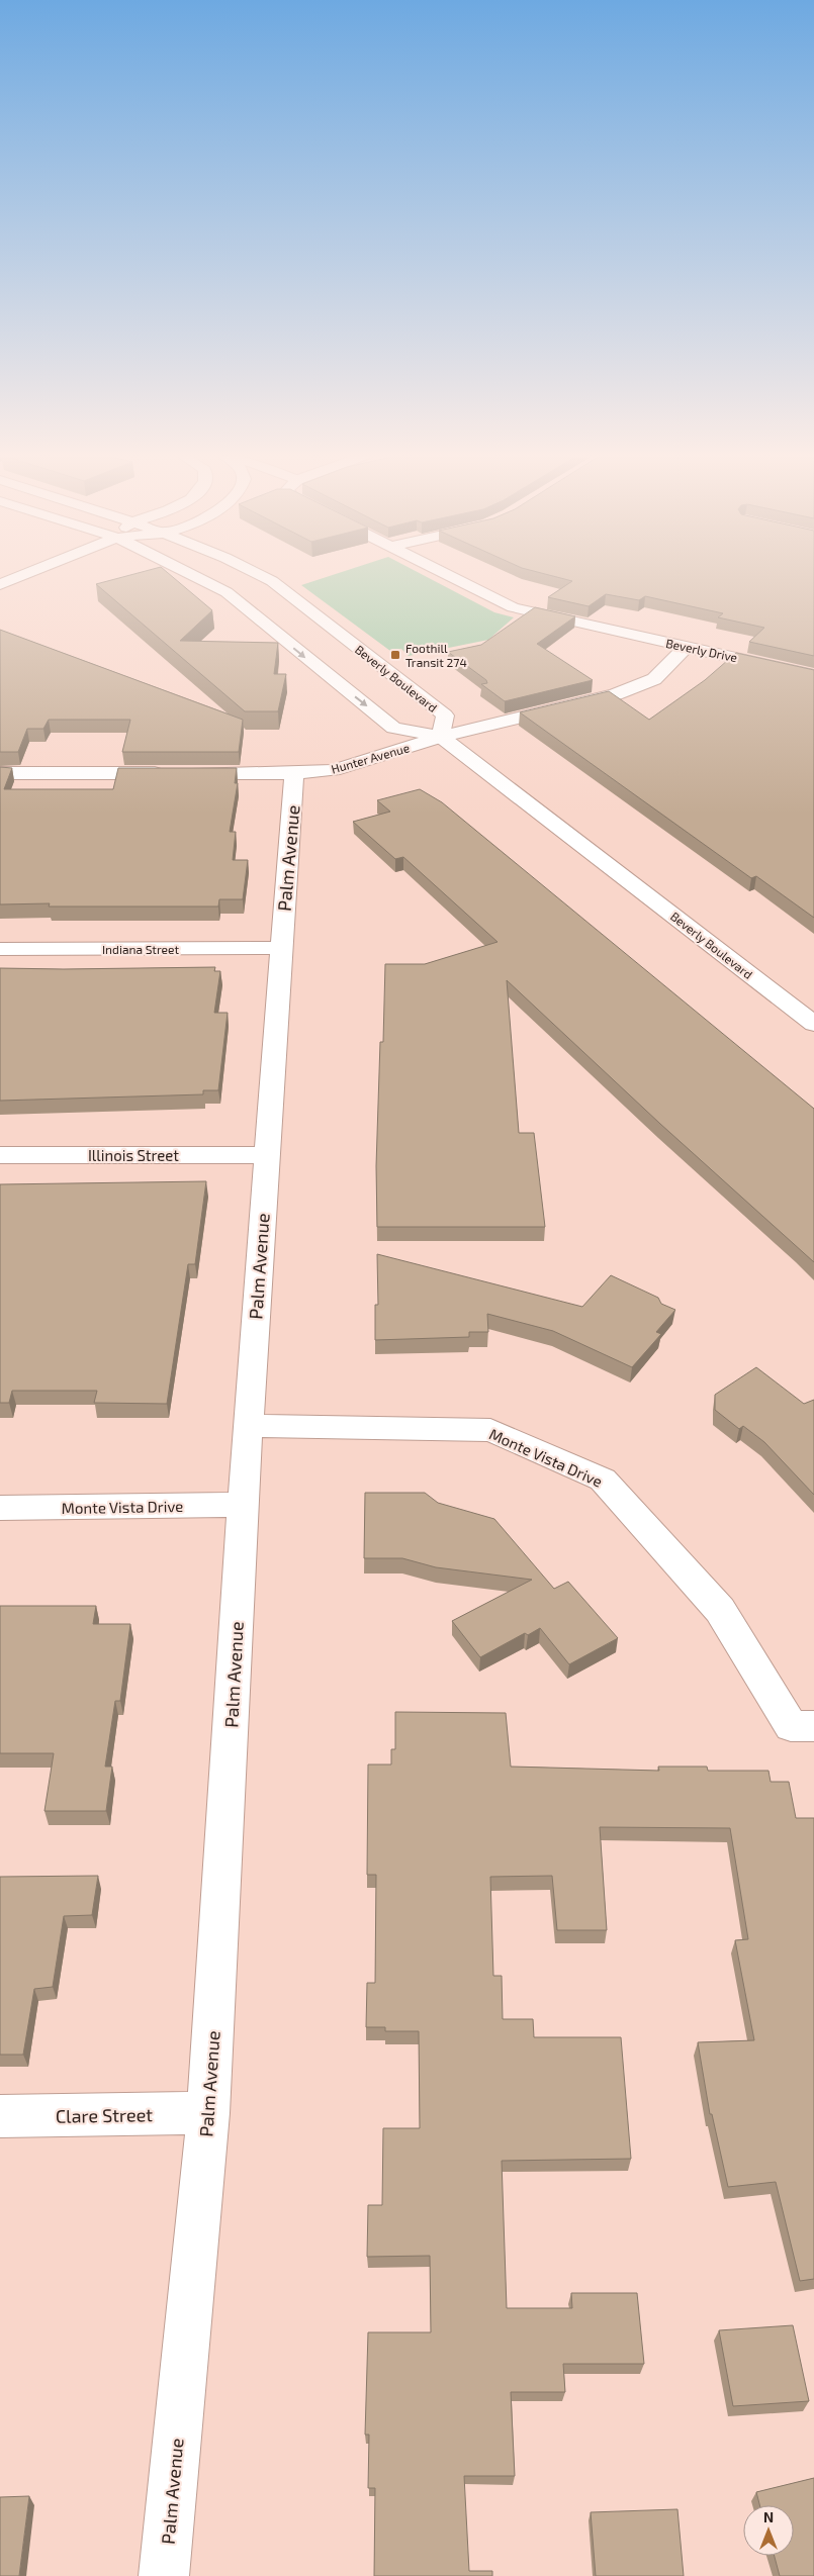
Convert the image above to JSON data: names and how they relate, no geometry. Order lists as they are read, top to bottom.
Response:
{
  "streets": {
    "street": [
      "Beverly Drive",
      "Beverly Boulevard",
      "Hunter Avenue",
      "Palm Avenue",
      "Indiana Street",
      "Illinois Street",
      "Monte Vista Drive",
      "Clare Street"
    ]
  },
  "crossings": [
    ["Beverly Drive", "Hunter Avenue"],
    ["Beverly Boulevard", "Hunter Avenue"],
    ["Hunter Avenue", "Palm Avenue"],
    ["Palm Avenue", "Indiana Street"],
    ["Palm Avenue", "Illinois Street"],
    ["Palm Avenue", "Monte Vista Drive"],
    ["Palm Avenue", "Clare Street"]
  ],
  "places": {
    "transit": ["Foothill Transit 274"]
  },
  "north": "top"
}
